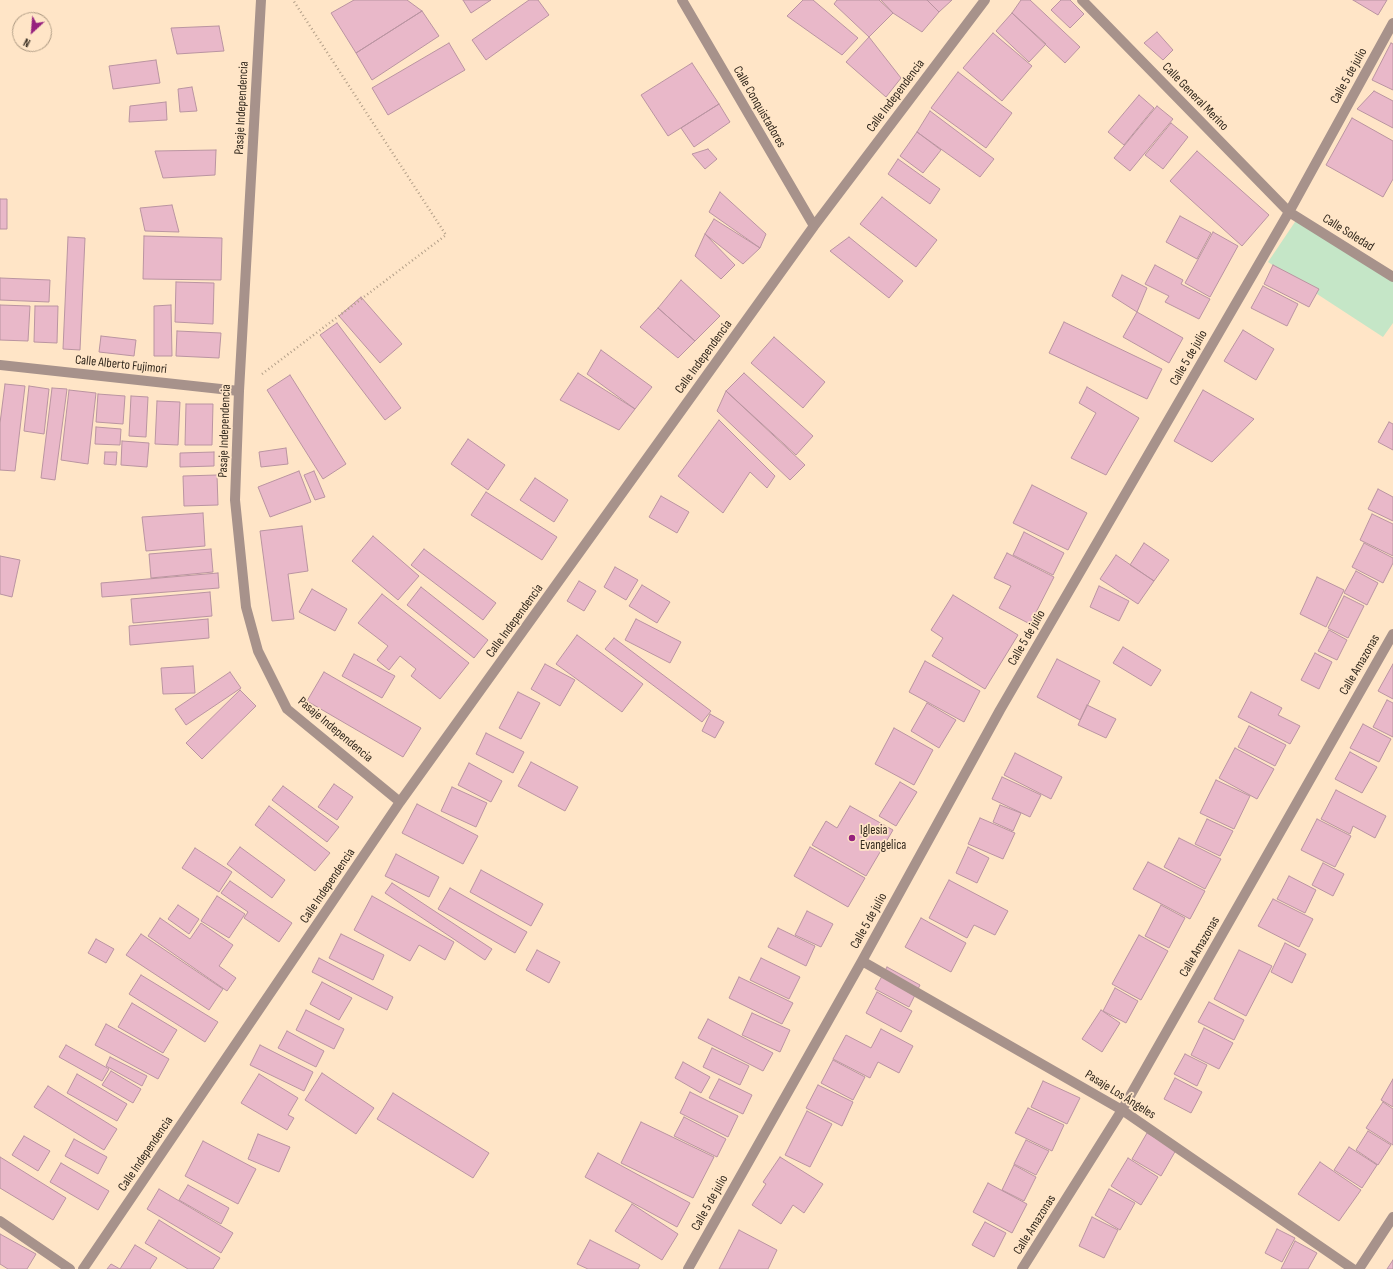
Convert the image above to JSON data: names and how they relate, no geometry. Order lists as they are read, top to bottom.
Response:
{
  "streets": {
    "street": [
      "Calle 5 de julio",
      "Calle Independencia",
      "Calle General Merino",
      "Calle Conquistadores",
      "Pasaje Independencia",
      "Calle Soledad",
      "Calle Alberto Fujimori",
      "Calle Amazonas",
      "Pasaje Los Ángeles"
    ]
  },
  "crossings": [
    ["Calle 5 de julio", "Calle General Merino"],
    ["Calle 5 de julio", "Calle Soledad"],
    ["Calle 5 de julio", "Pasaje Los Ángeles"],
    ["Calle Independencia", "Calle Conquistadores"],
    ["Calle Independencia", "Pasaje Independencia"],
    ["Calle General Merino", "Calle Soledad"],
    ["Pasaje Independencia", "Calle Alberto Fujimori"],
    ["Calle Amazonas", "Pasaje Los Ángeles"]
  ],
  "places": ["Iglesia Evangelica"],
  "north": "bottom left"
}
